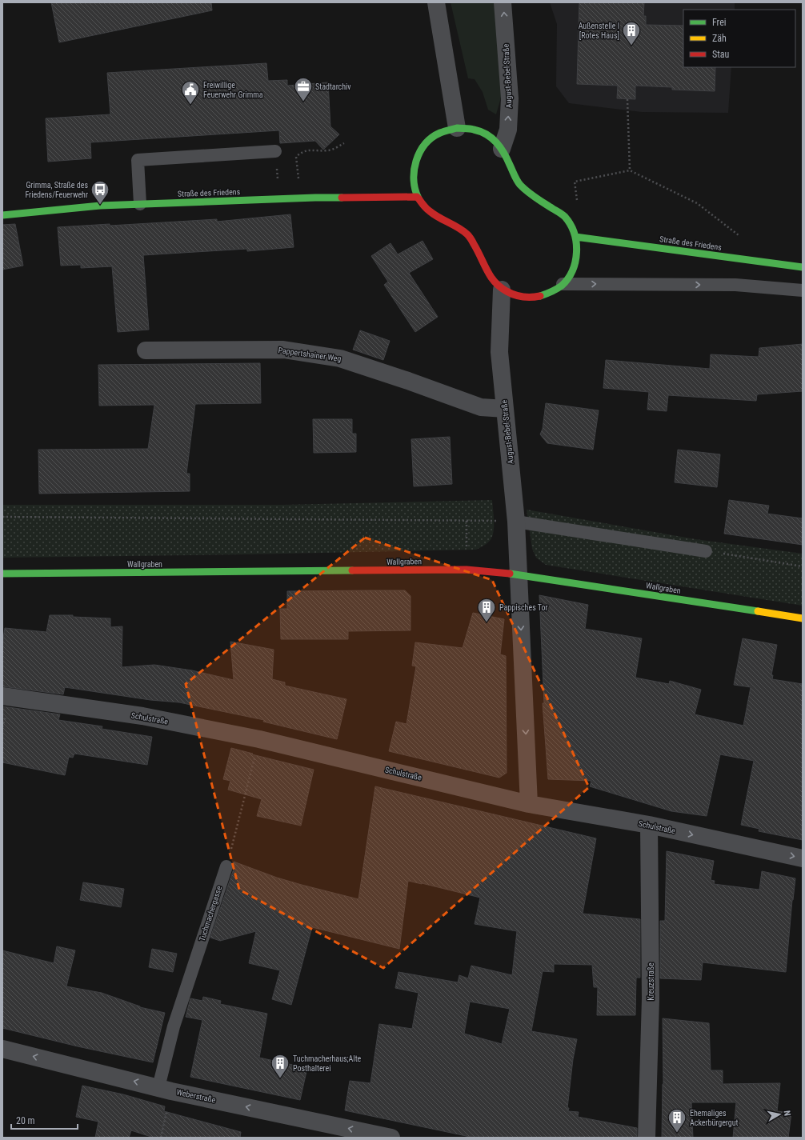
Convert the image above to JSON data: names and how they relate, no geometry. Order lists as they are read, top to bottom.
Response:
{
  "streets": {
    "street": [
      "August-Bebel-Straße",
      "Straße des Friedens",
      "Pappertshainer Weg",
      "Wallgraben",
      "Schulstraße",
      "Kreuzstraße",
      "Weberstraße"
    ],
    "lane": ["Tuchmachergasse"]
  },
  "crossings": [
    ["August-Bebel-Straße", "Pappertshainer Weg"],
    ["August-Bebel-Straße", "Wallgraben"],
    ["Schulstraße", "Kreuzstraße"],
    ["Tuchmachergasse", "Weberstraße"]
  ],
  "one_way": ["Weberstraße"],
  "places": {
    "building": [
      "Außenstelle l [Rotes Haus]",
      "Pappisches Tor",
      "Tuchmacherhaus;Alte Posthalterei",
      "Ehemaliges Ackerbürgergut"
    ],
    "office": ["Stadtarchiv"],
    "public building": ["Freiwillige Feuerwehr Grimma"],
    "bus stop": ["Grimma, Straße des Friedens/Feuerwehr"]
  },
  "legend": ["Frei", "Zäh", "Stau"],
  "scale_bar": "20 m",
  "north": "right"
}
